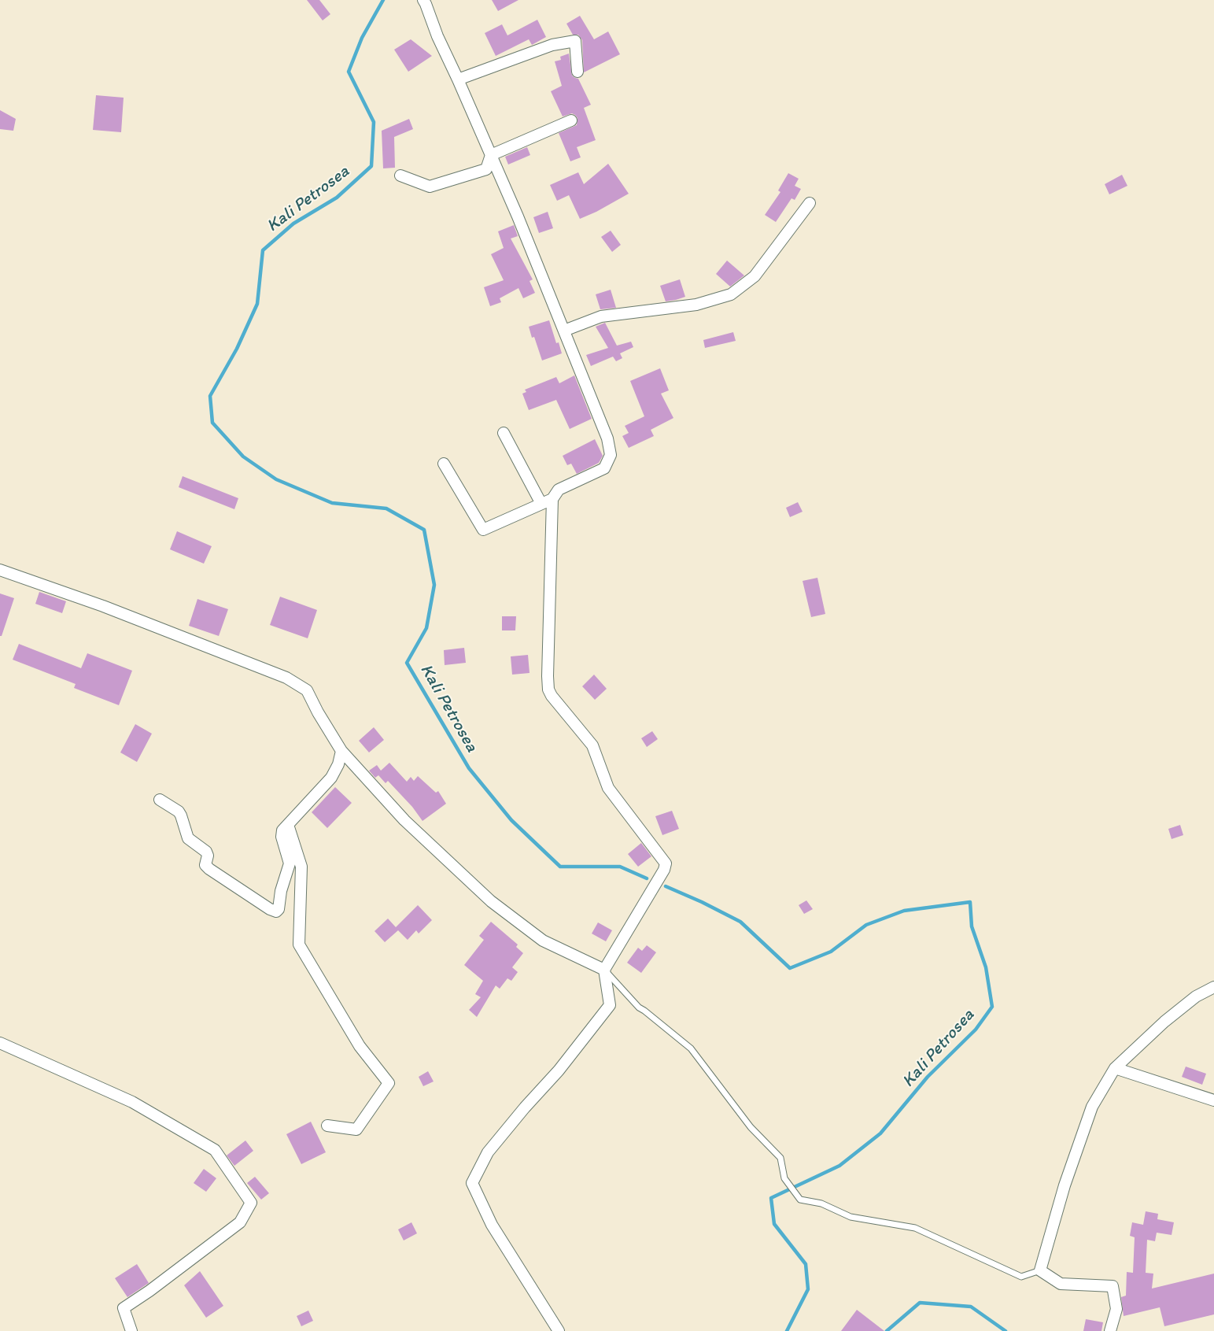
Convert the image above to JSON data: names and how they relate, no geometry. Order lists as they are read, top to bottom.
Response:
{
  "water": ["Kali Petrosea"]
}
